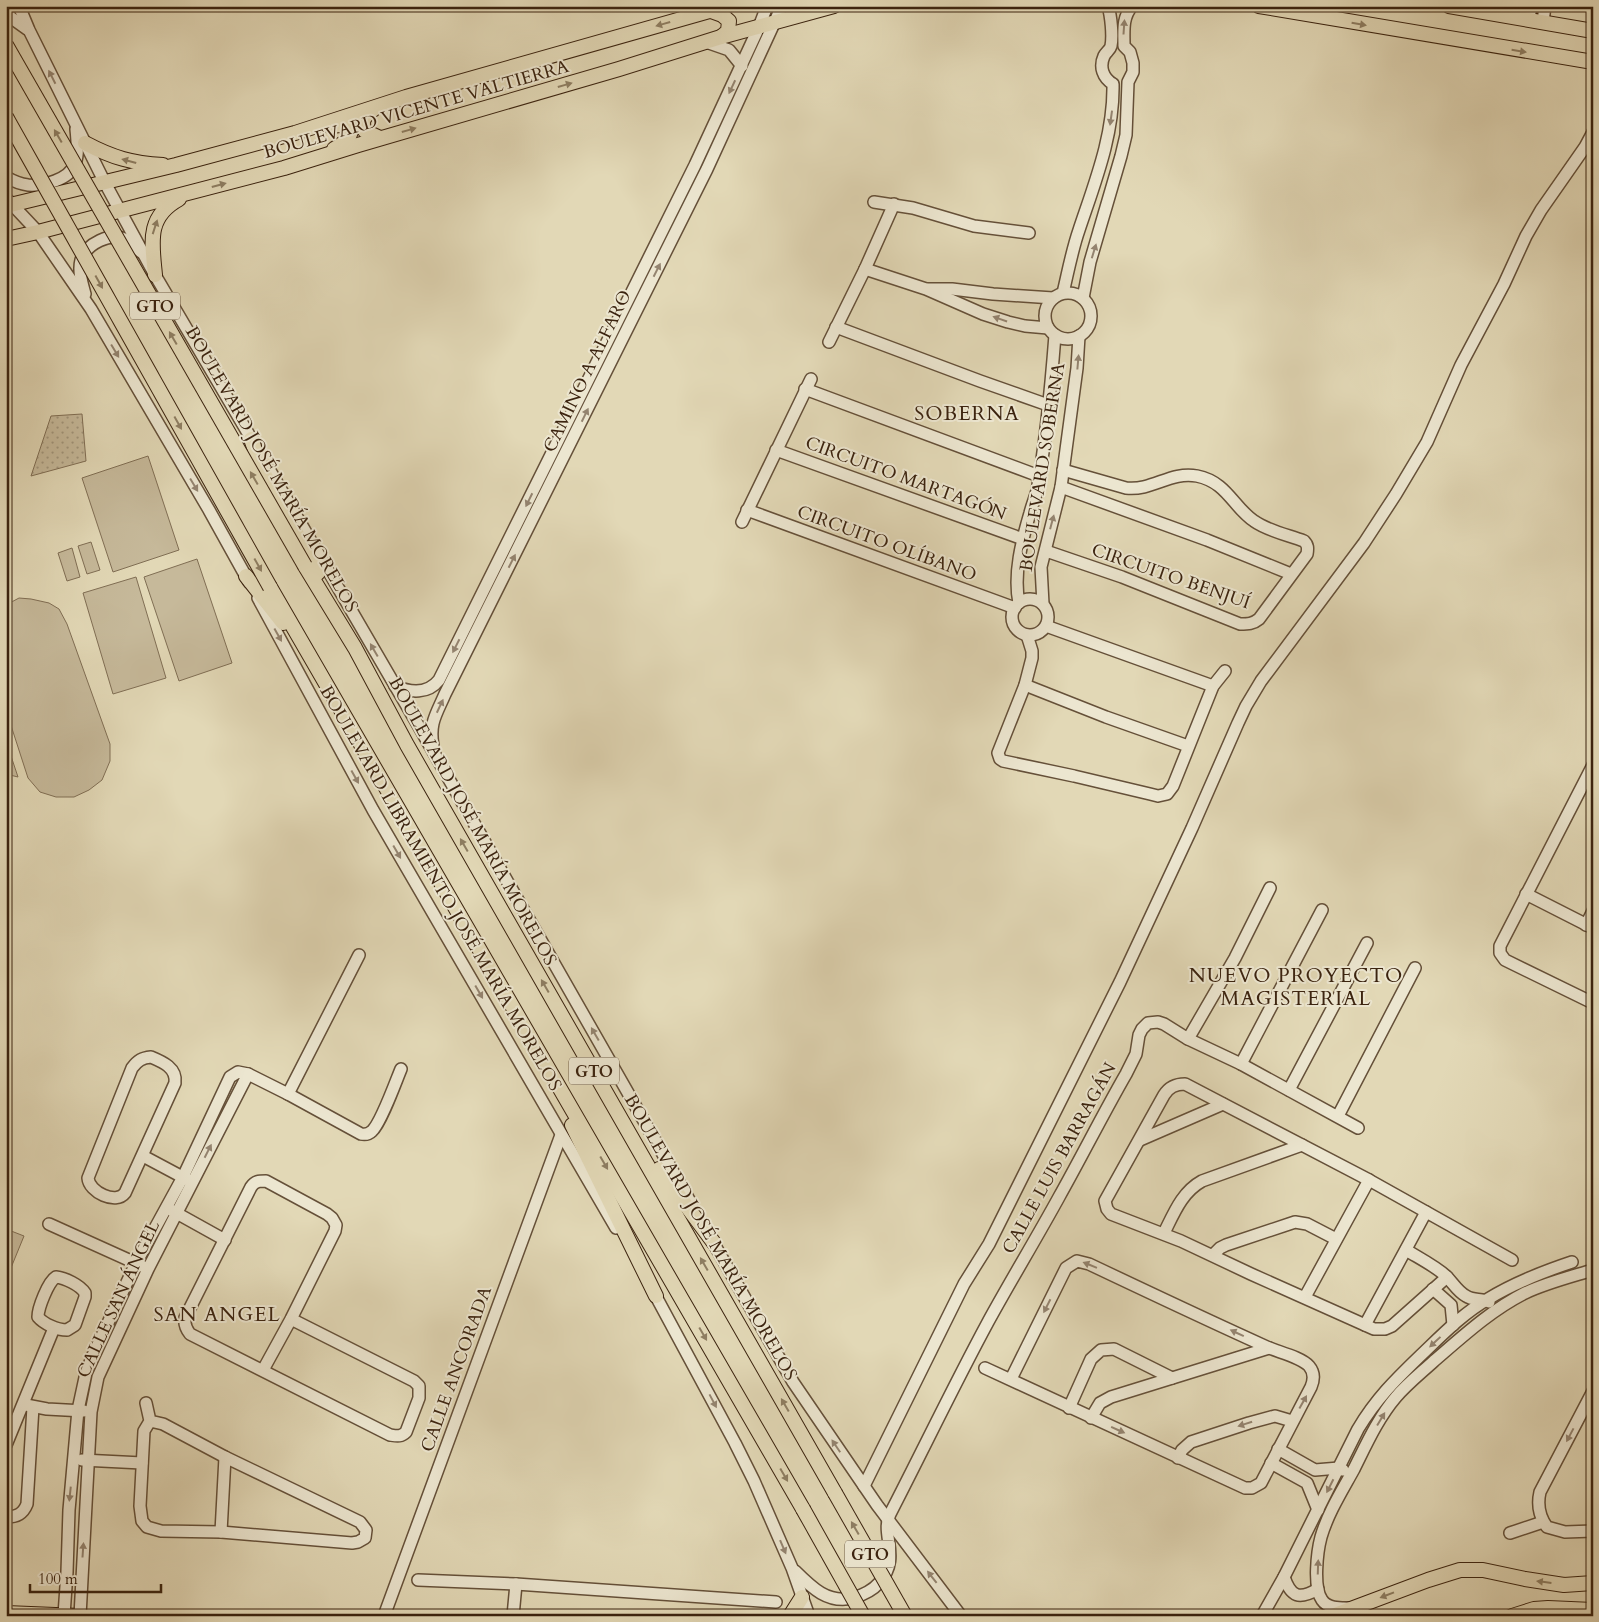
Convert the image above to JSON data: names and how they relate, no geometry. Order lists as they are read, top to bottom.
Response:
{
  "streets": {
    "main road": ["BOULEVARD VICENTE VALTIERRA", "GTO", "BOULEVARD JOSÉ MARÍA MORELOS"],
    "street": [
      "CAMINO A ALFARO",
      "BOULEVARD SOBERNA",
      "CIRCUITO MARTAGÓN",
      "CIRCUITO OLÍBANO",
      "CIRCUITO BENJUÍ",
      "BOULEVARD LIBRAMIENTO JOSÉ MARÍA MORELOS",
      "CALLE LUIS BARRAGÁN",
      "CALLE SAN ÁNGEL",
      "CALLE ANCORADA"
    ]
  },
  "crossings": [
    ["BOULEVARD VICENTE VALTIERRA", "CAMINO A ALFARO"],
    ["BOULEVARD VICENTE VALTIERRA", "BOULEVARD LIBRAMIENTO JOSÉ MARÍA MORELOS"],
    ["BOULEVARD SOBERNA", "CIRCUITO MARTAGÓN"],
    ["BOULEVARD SOBERNA", "CIRCUITO OLÍBANO"],
    ["BOULEVARD SOBERNA", "CIRCUITO BENJUÍ"],
    ["BOULEVARD LIBRAMIENTO JOSÉ MARÍA MORELOS", "CALLE ANCORADA"]
  ],
  "districts": ["SOBERNA", "NUEVO PROYECTO MAGISTERIAL", "SAN ANGEL"],
  "scale_bar": "100 m"
}
